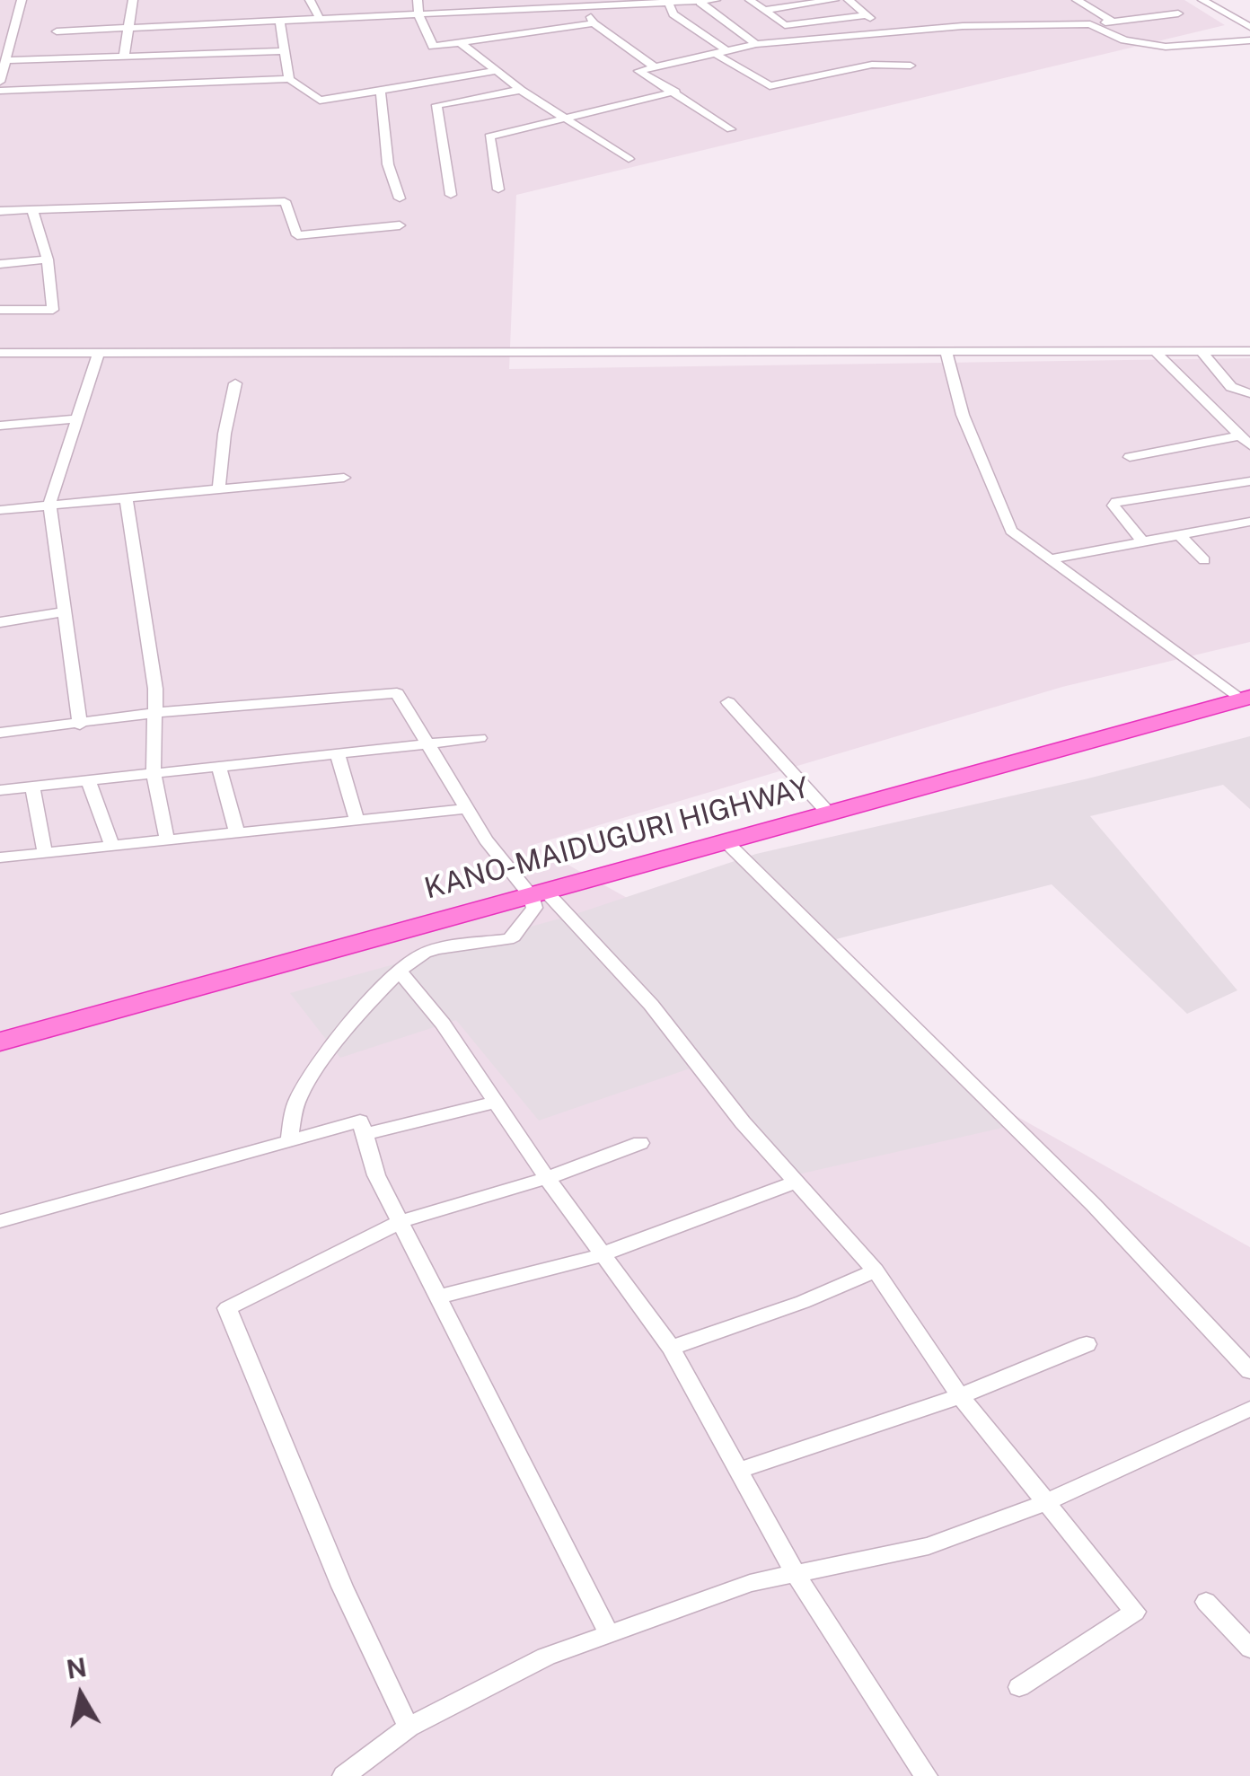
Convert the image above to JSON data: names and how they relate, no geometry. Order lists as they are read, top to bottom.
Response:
{
  "streets": {
    "highway": ["KANO-MAIDUGURI HIGHWAY"]
  },
  "north": "top"
}
